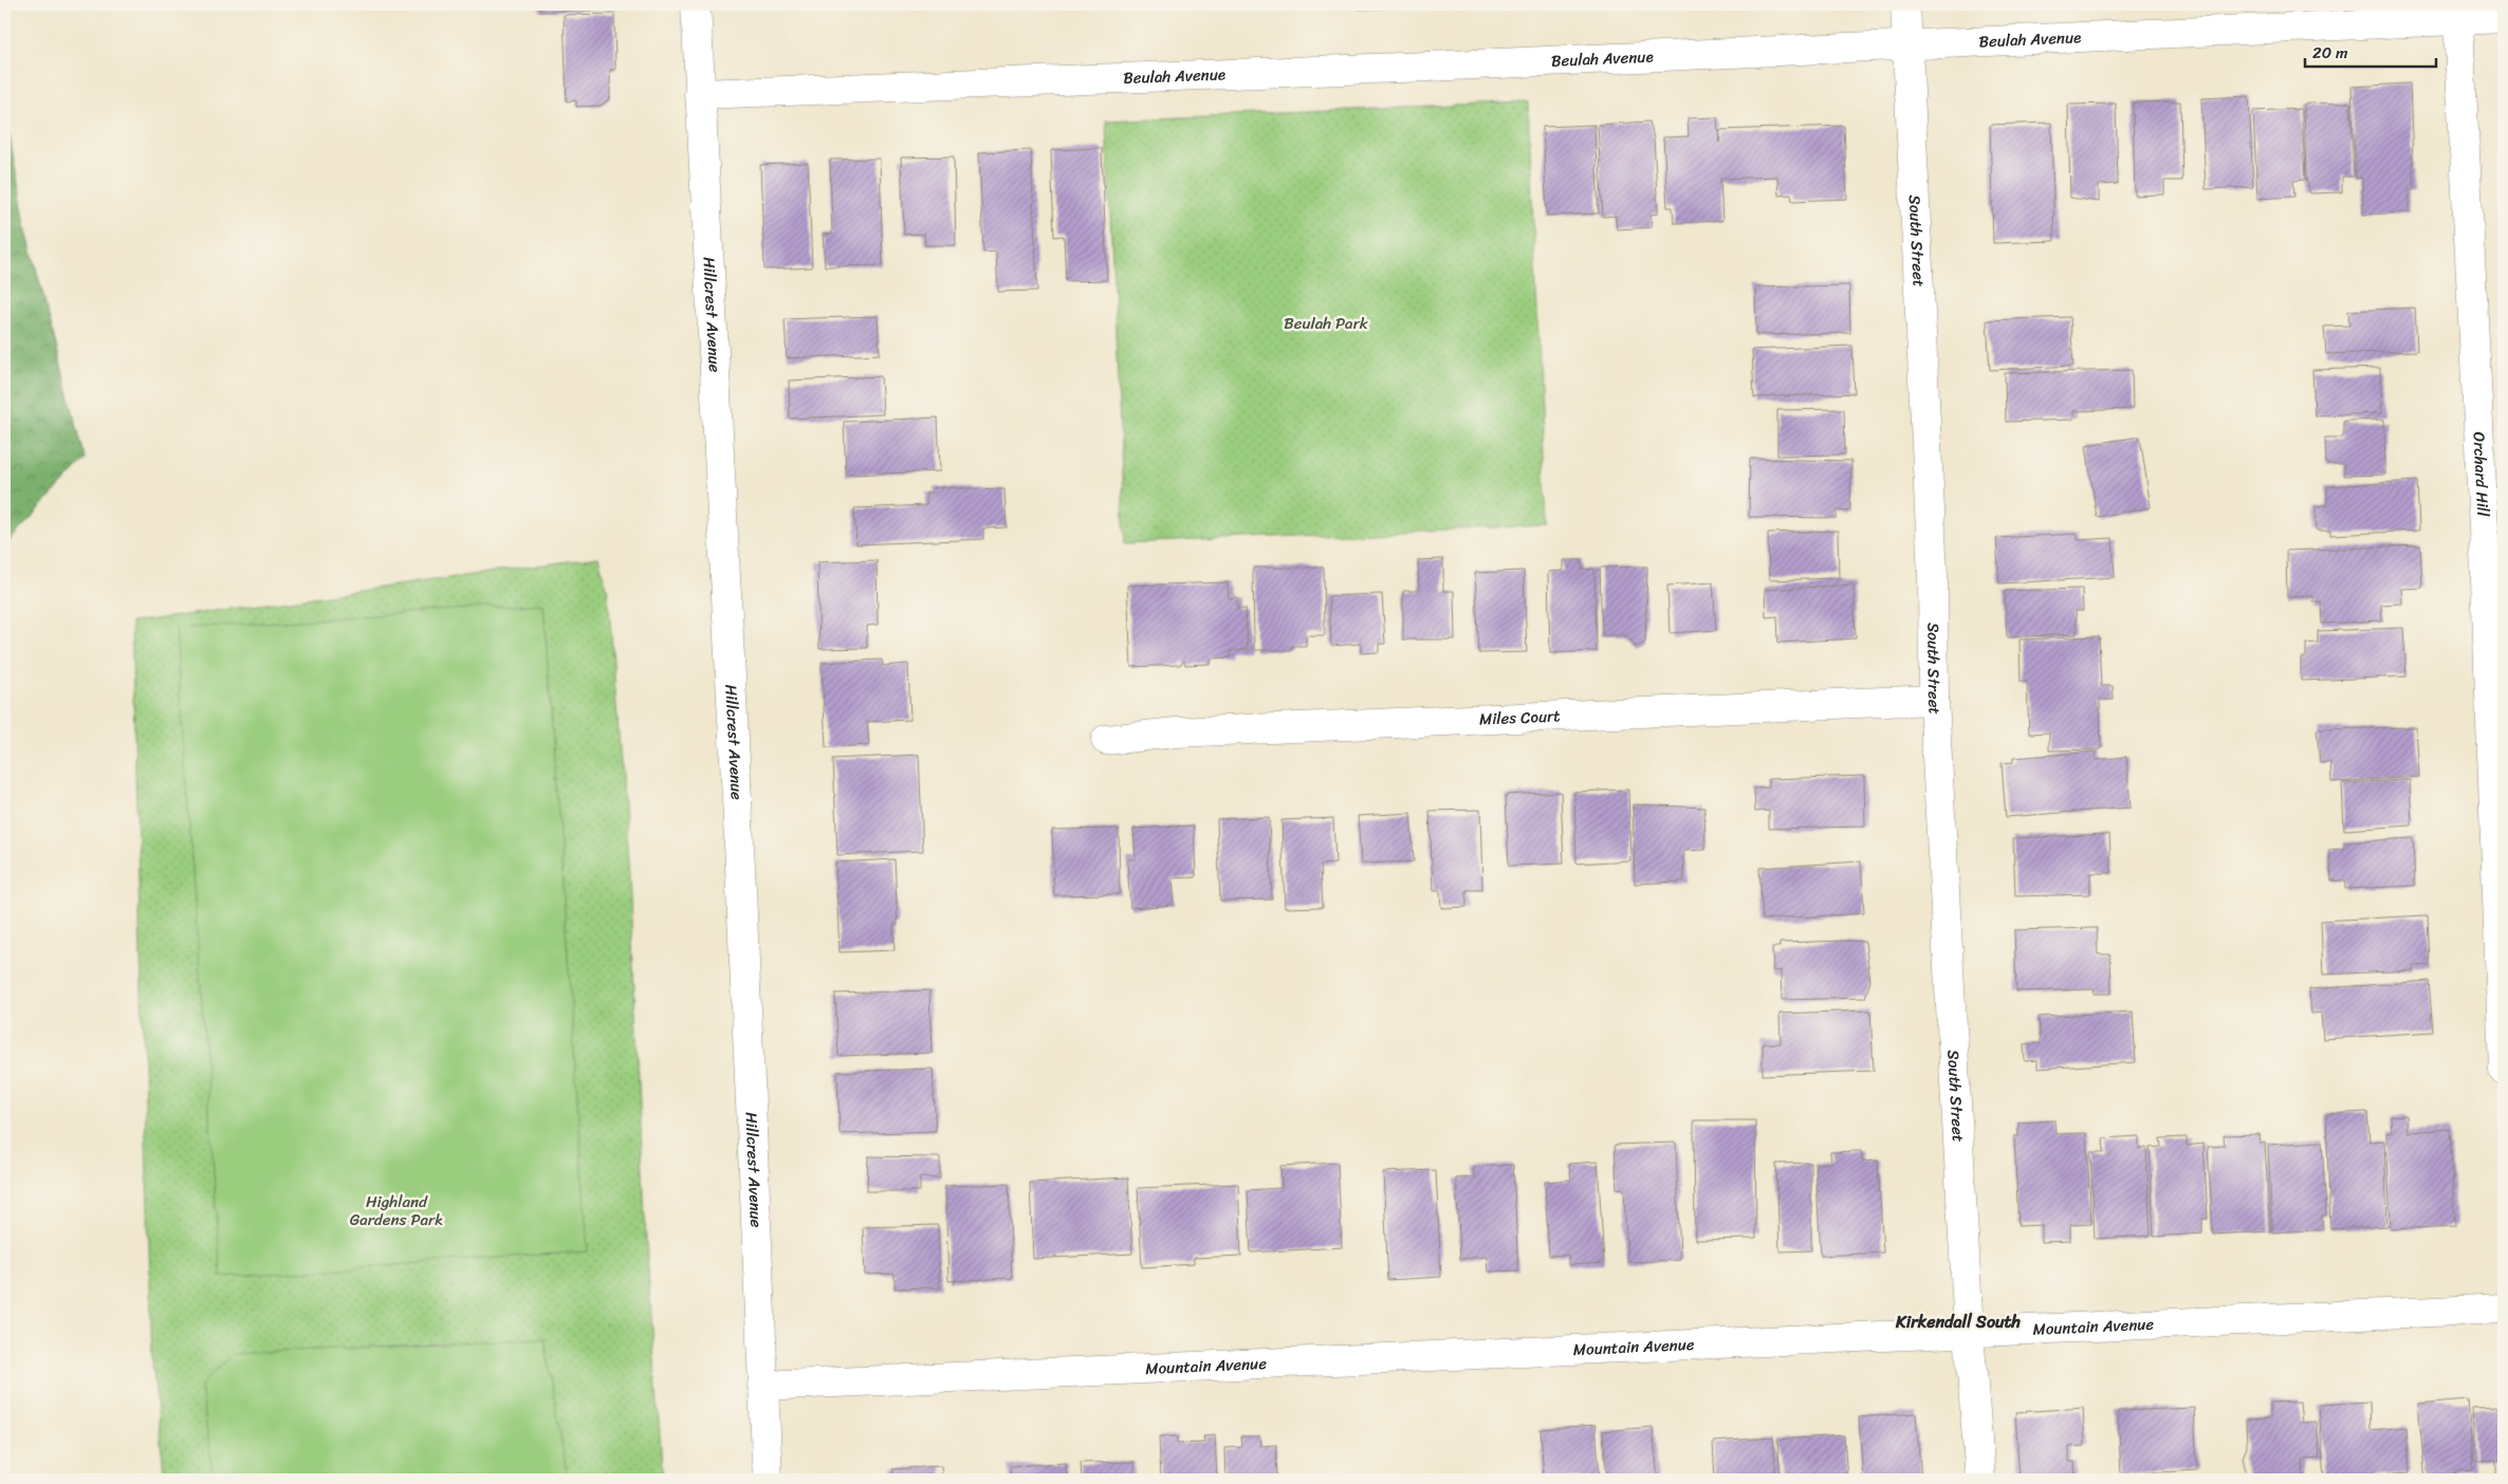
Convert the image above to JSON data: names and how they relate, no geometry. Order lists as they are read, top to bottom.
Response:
{
  "streets": {
    "street": [
      "Beulah Avenue",
      "South Street",
      "Hillcrest Avenue",
      "Orchard Hill",
      "Miles Court",
      "Mountain Avenue"
    ]
  },
  "crossings": [
    ["Beulah Avenue", "South Street"],
    ["Beulah Avenue", "Hillcrest Avenue"],
    ["Beulah Avenue", "Orchard Hill"],
    ["South Street", "Miles Court"],
    ["South Street", "Mountain Avenue"],
    ["Hillcrest Avenue", "Mountain Avenue"]
  ],
  "districts": ["Kirkendall South"],
  "parks": ["Beulah Park", "Highland Gardens Park"],
  "scale_bar": "20 m"
}
